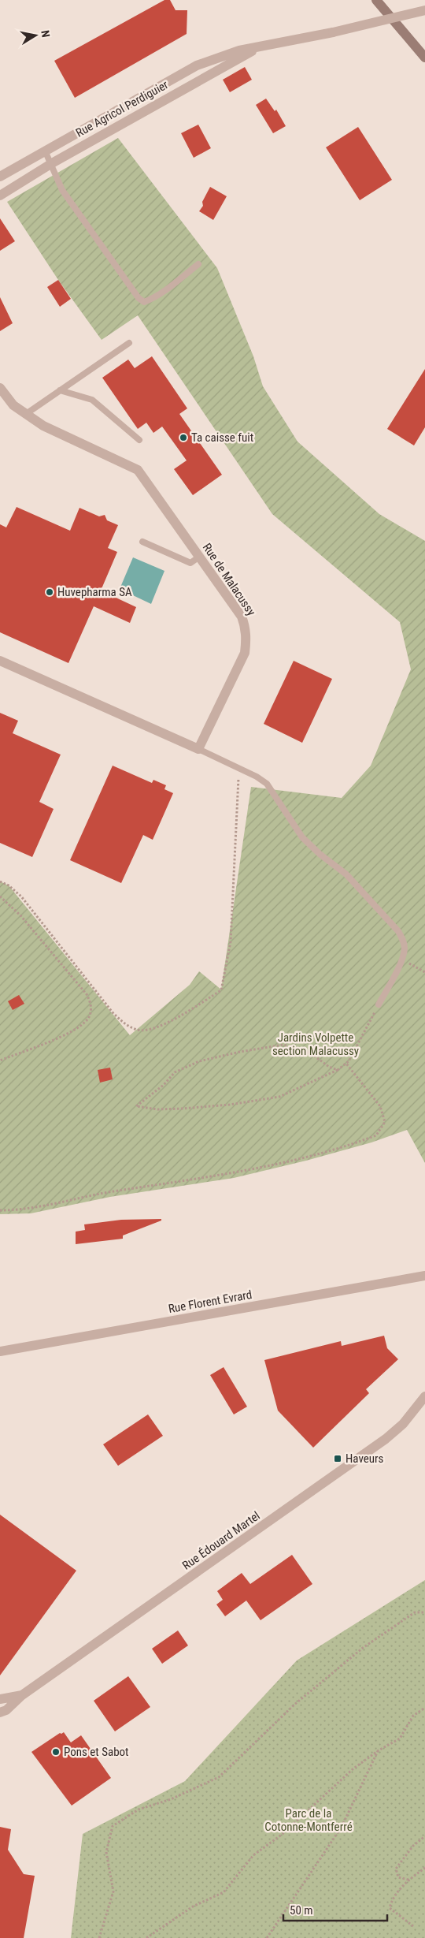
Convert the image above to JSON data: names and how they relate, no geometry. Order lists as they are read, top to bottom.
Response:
{
  "streets": {
    "street": [
      "Rue Agricol Perdiguier",
      "Rue de Malacussy",
      "Rue Florent Evrard",
      "Rue Édouard Martel"
    ]
  },
  "parks": ["Jardins Volpette section Malacussy", "Parc de la Cotonne-Montferré"],
  "places": {
    "other": ["Ta caisse fuit", "Huvepharma SA", "Pons et Sabot"],
    "transit": ["Haveurs"]
  },
  "scale_bar": "50 m",
  "north": "right"
}
